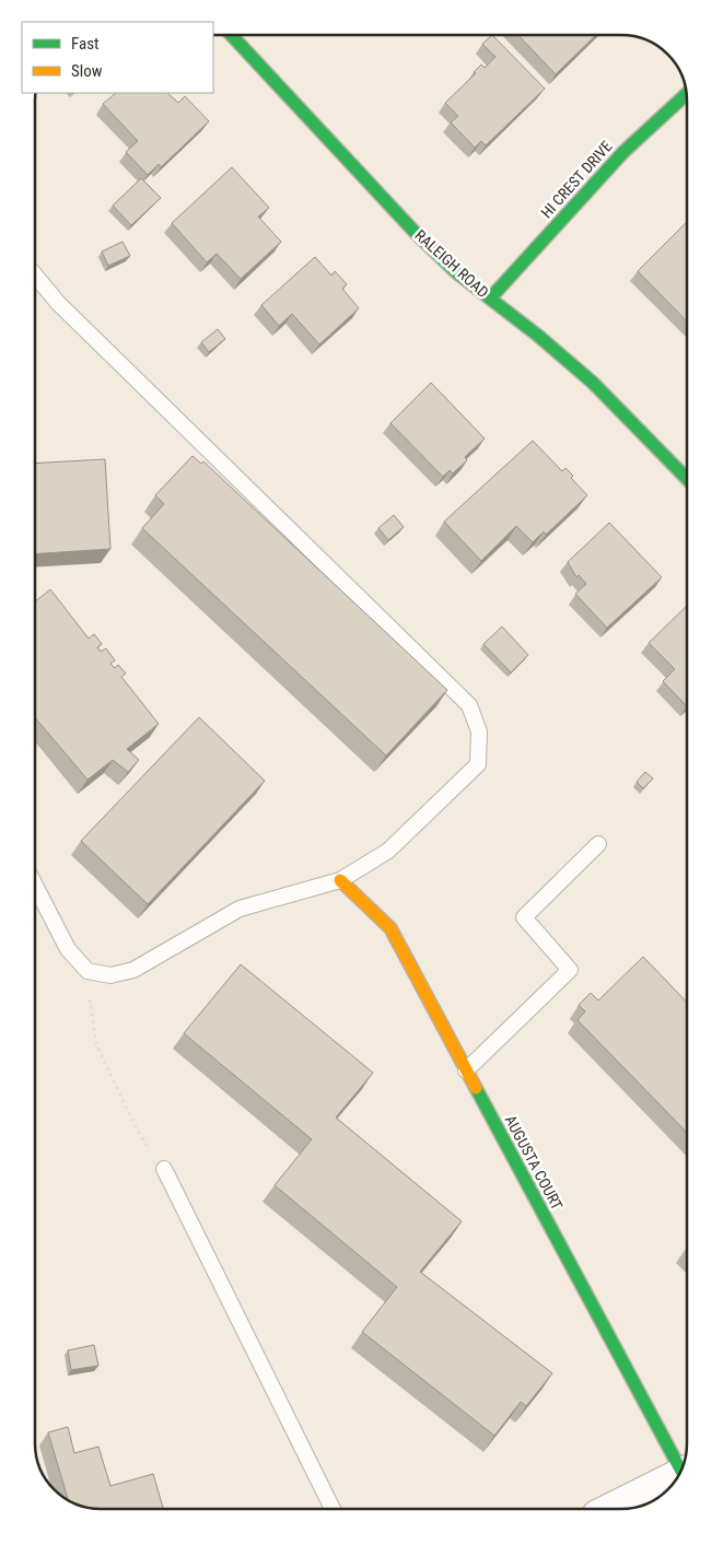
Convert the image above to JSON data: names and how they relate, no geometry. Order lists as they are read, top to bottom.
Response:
{
  "streets": {
    "street": ["HI CREST DRIVE", "RALEIGH ROAD", "AUGUSTA COURT"]
  },
  "crossings": [
    ["HI CREST DRIVE", "RALEIGH ROAD"]
  ],
  "legend": ["Fast", "Slow"]
}
